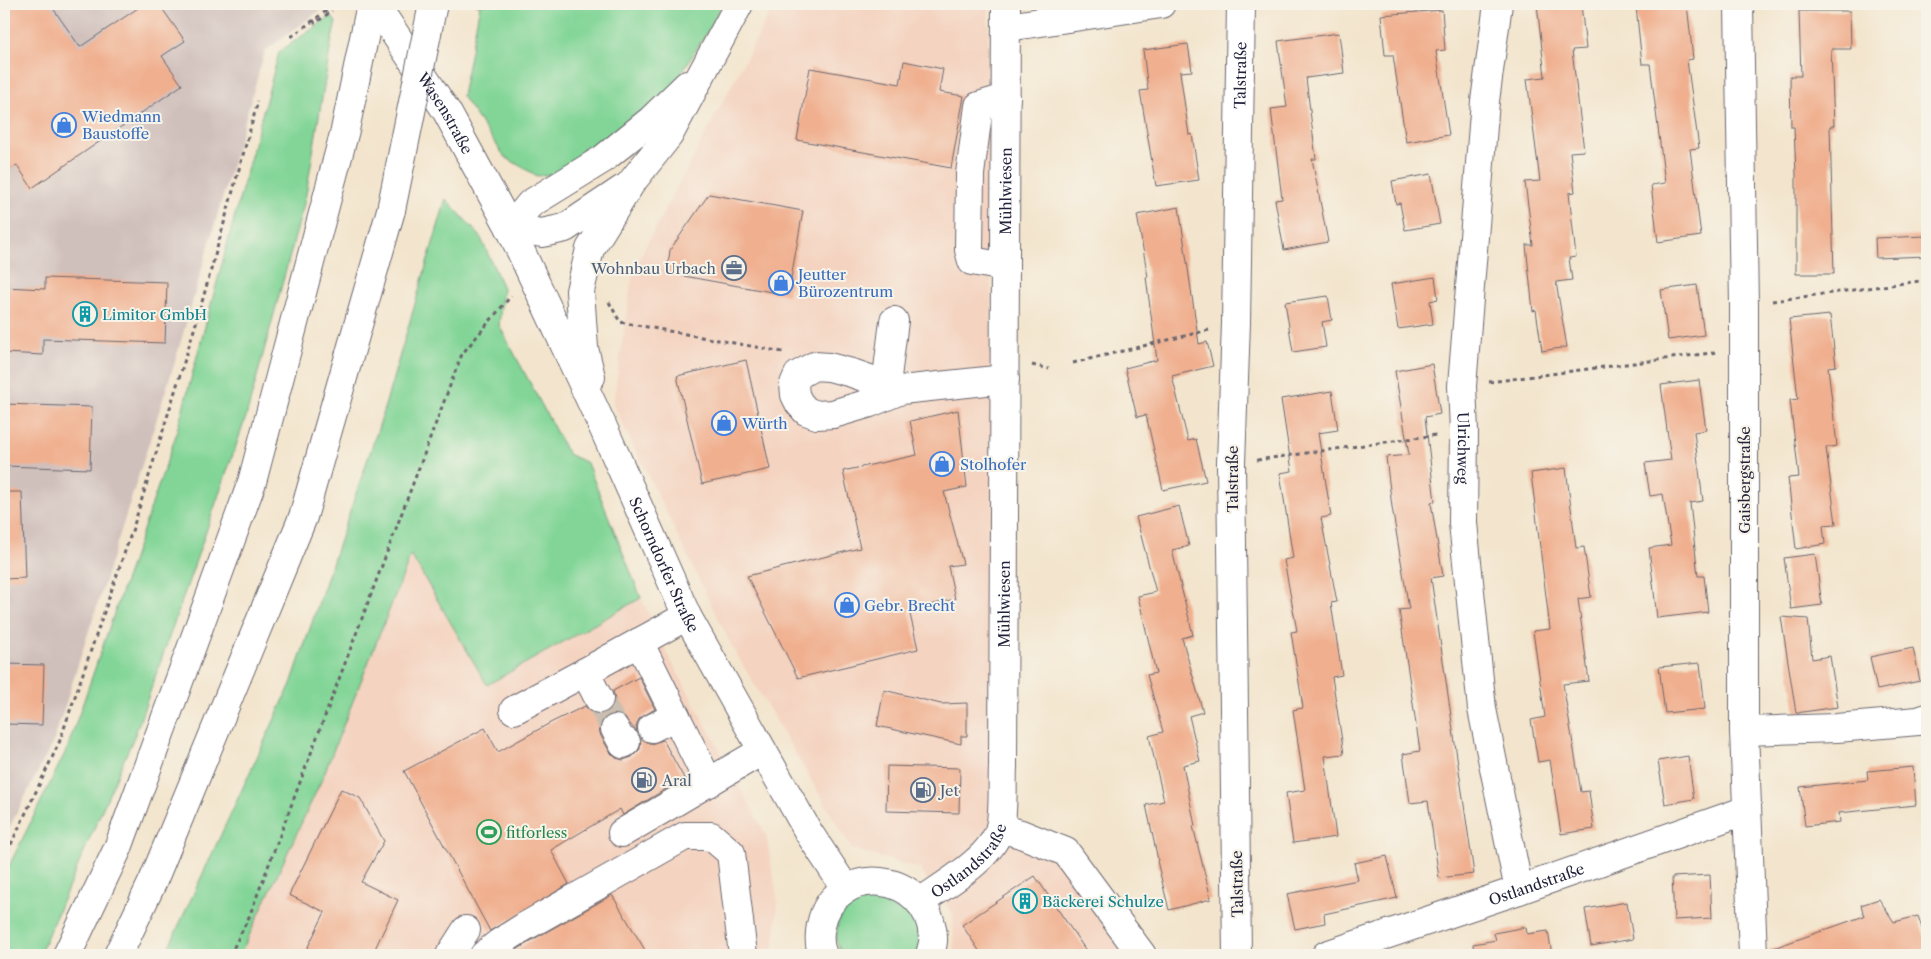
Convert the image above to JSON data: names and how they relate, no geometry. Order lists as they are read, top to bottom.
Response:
{
  "streets": {
    "main road": [
      "Talstraße",
      "Wasenstraße",
      "Mühlwiesen",
      "Ulrichweg",
      "Gaisbergstraße",
      "Schorndorfer Straße",
      "Ostlandstraße"
    ]
  },
  "crossings": [
    ["Wasenstraße", "Schorndorfer Straße"],
    ["Mühlwiesen", "Ostlandstraße"],
    ["Ulrichweg", "Ostlandstraße"],
    ["Gaisbergstraße", "Ostlandstraße"]
  ],
  "places": {
    "shop": [
      "Wiedmann Baustoffe",
      "Jeutter Bürozentrum",
      "Würth",
      "Stolhofer",
      "Gebr. Brecht"
    ],
    "office": ["Wohnbau Urbach"],
    "building": ["Limitor GmbH", "Bäckerei Schulze"],
    "fuel station": ["Aral", "Jet"],
    "sports": ["fitforless"]
  }
}
